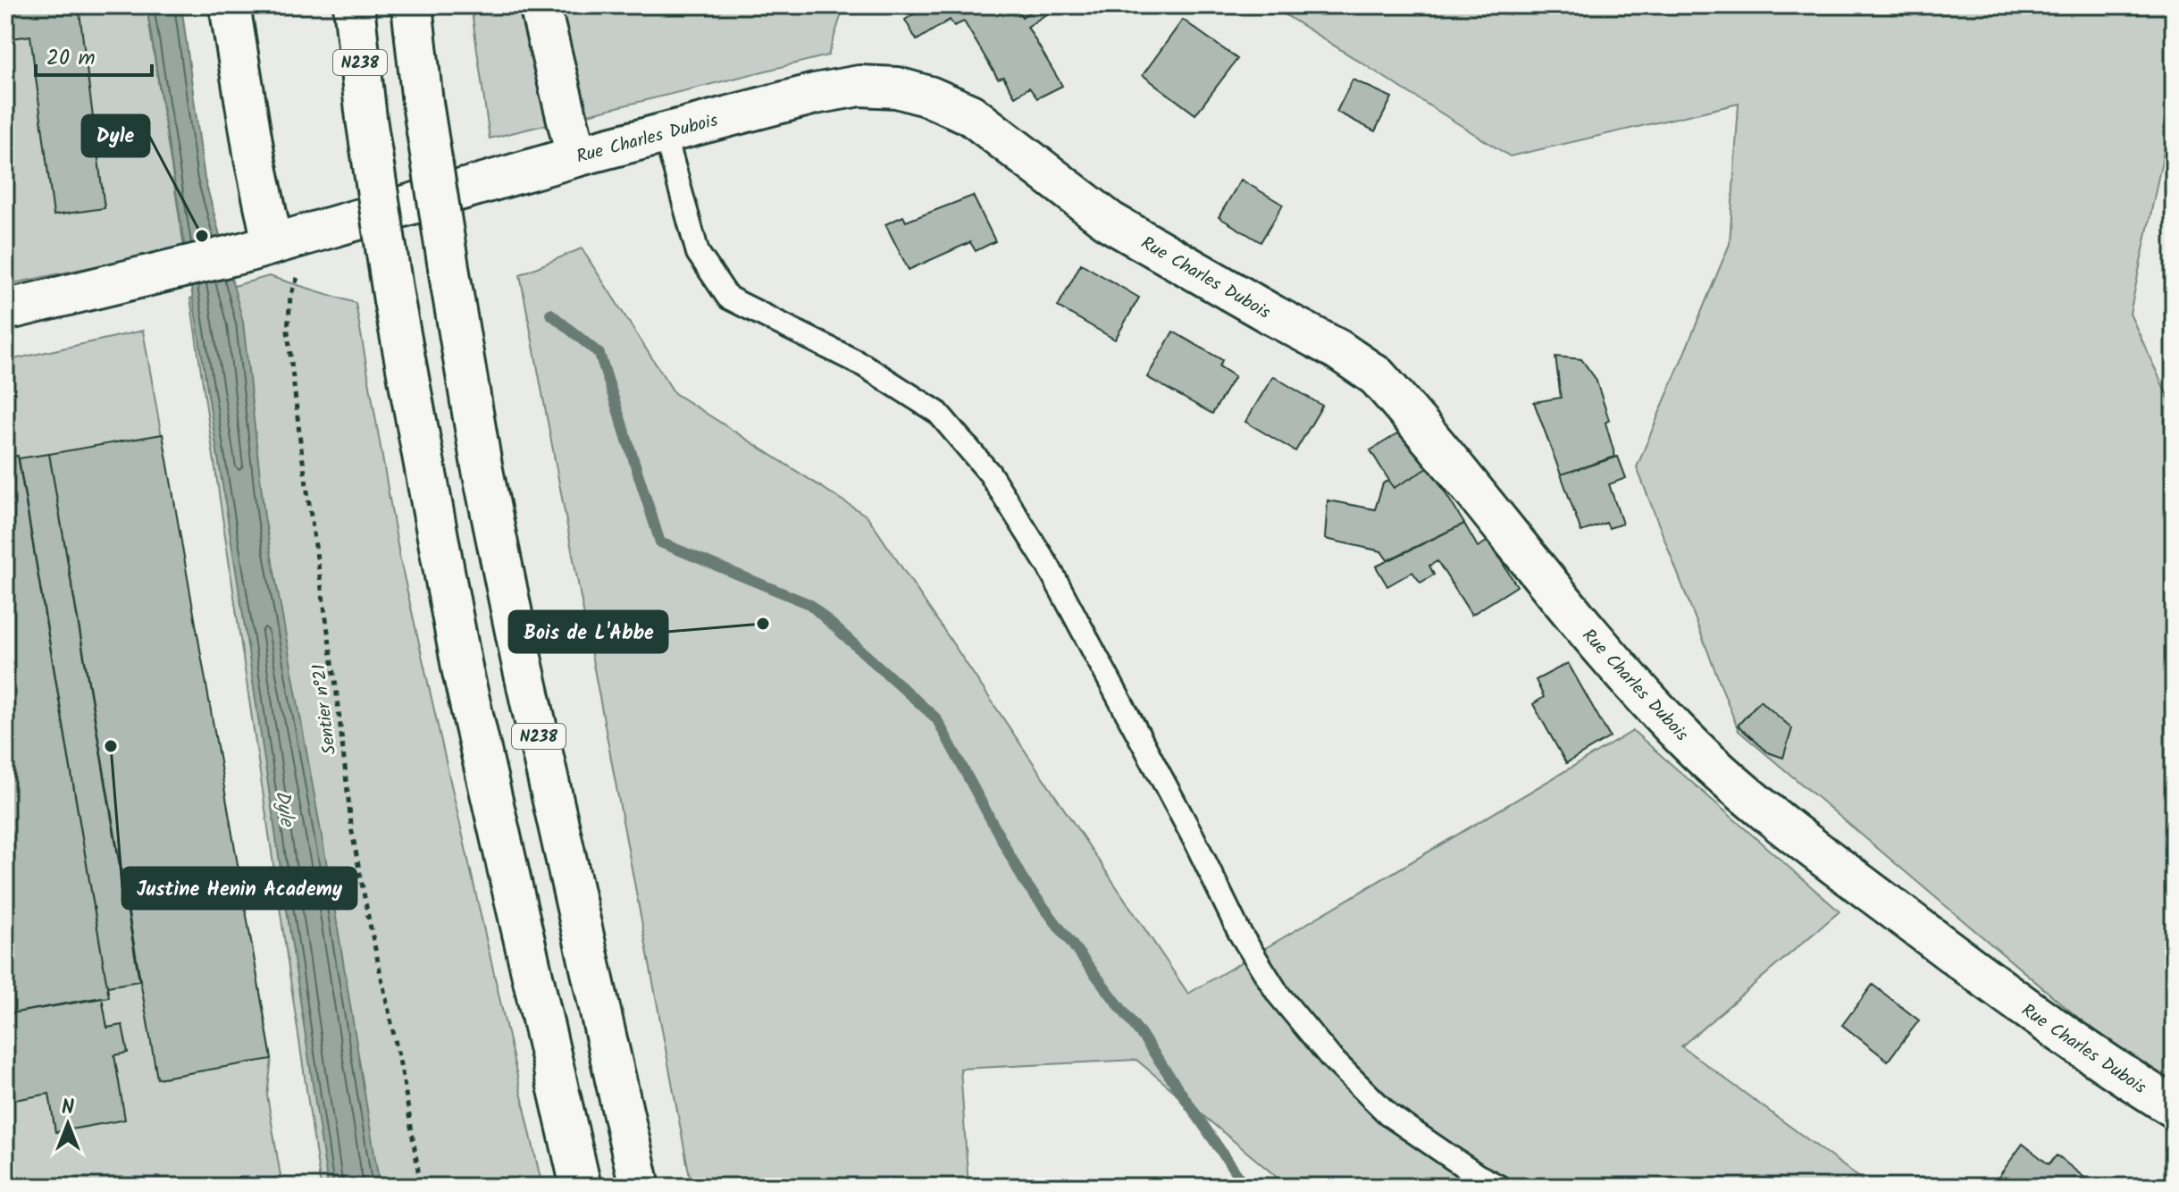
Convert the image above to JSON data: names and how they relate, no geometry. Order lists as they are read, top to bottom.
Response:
{
  "streets": {
    "main road": ["N238", "Rue Charles Dubois"],
    "path": ["Sentier n°21"]
  },
  "crossings": [
    ["Rue Charles Dubois", "Sentier n°21"]
  ],
  "water": ["Dyle"],
  "places": ["Dyle", "Bois de L'Abbe", "Justine Henin Academy"],
  "scale_bar": "20 m",
  "north": "top"
}
